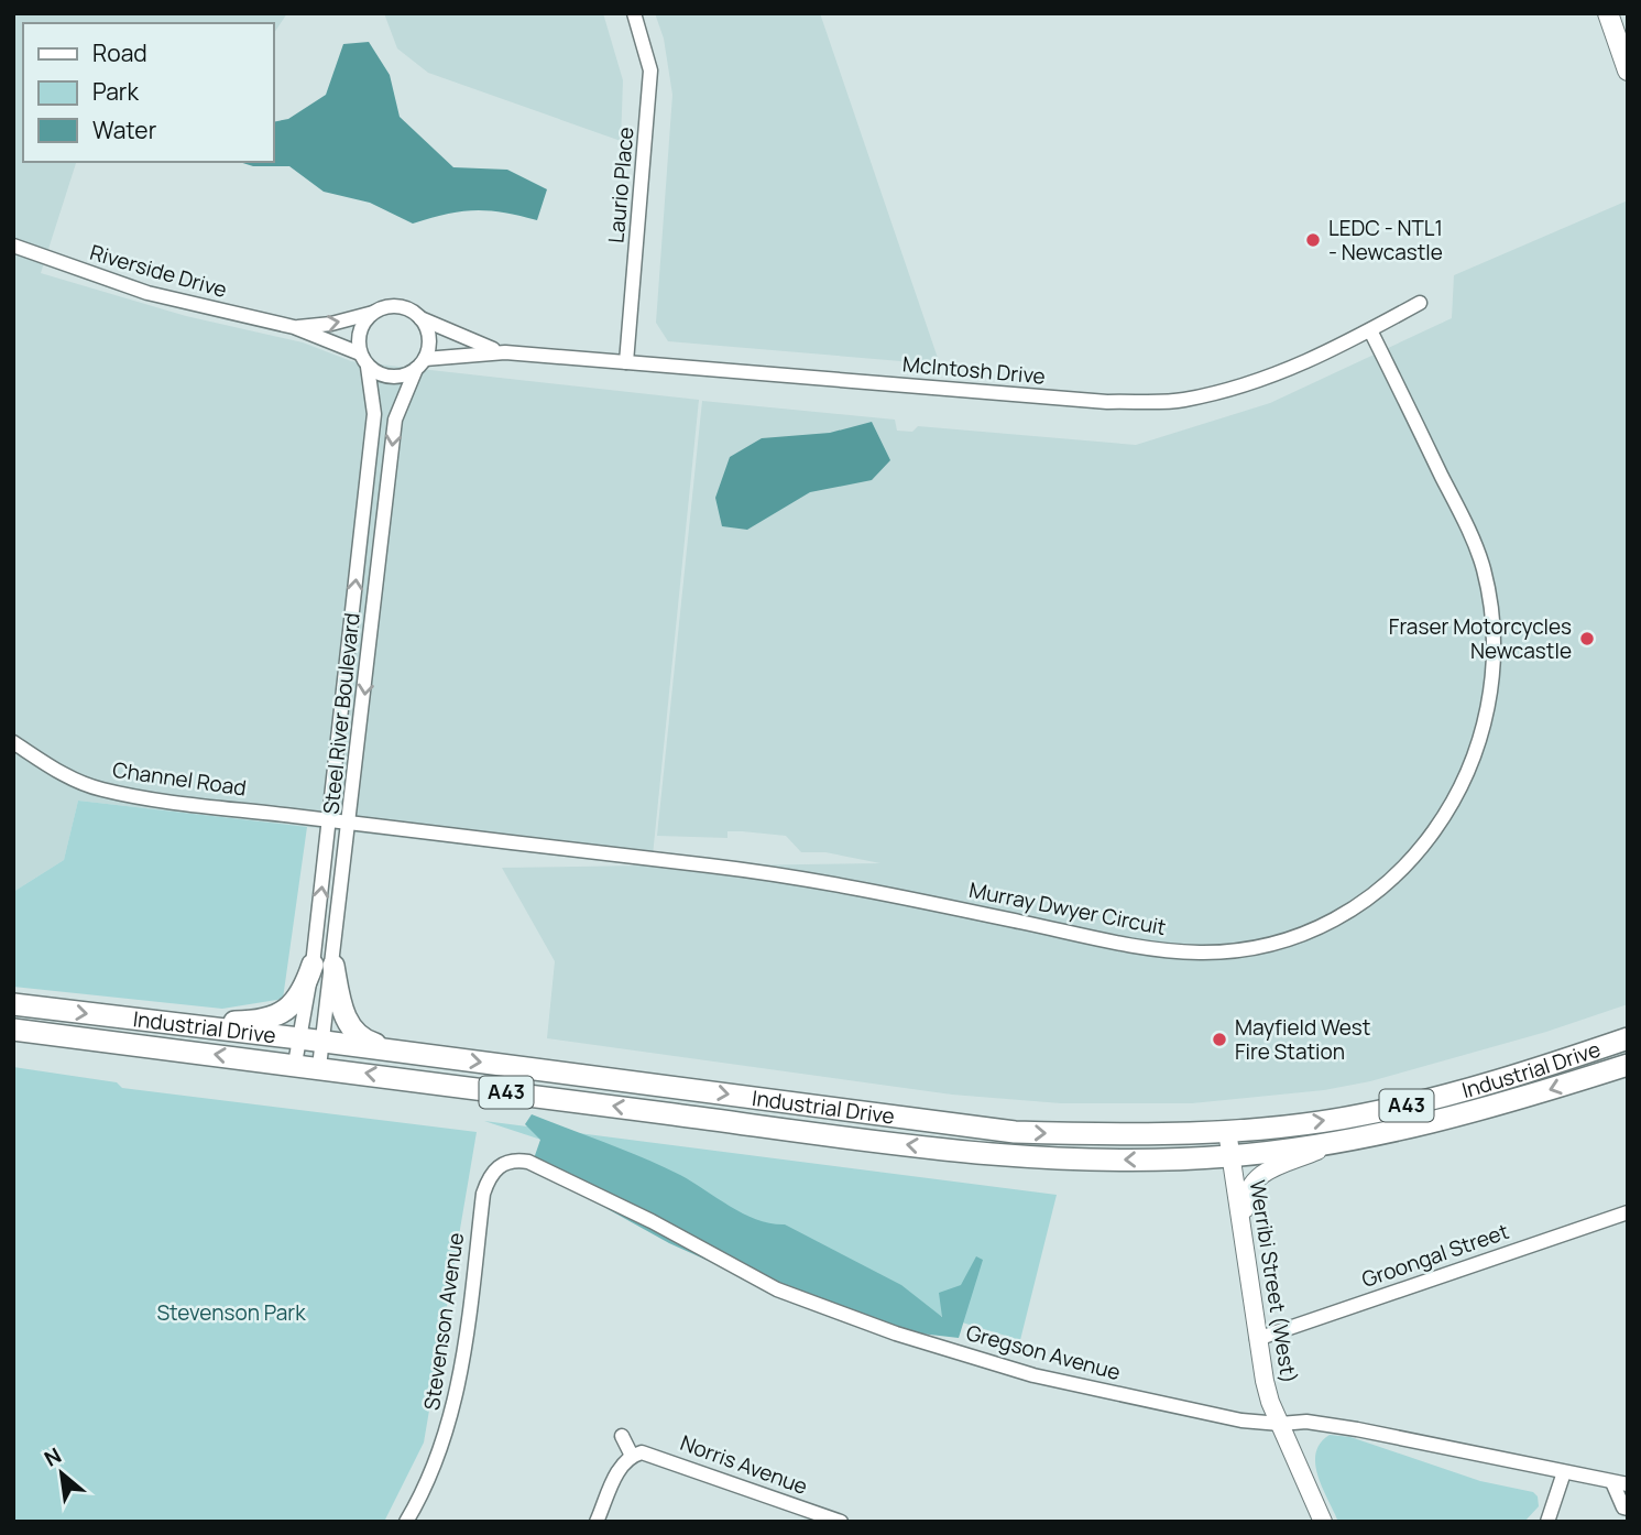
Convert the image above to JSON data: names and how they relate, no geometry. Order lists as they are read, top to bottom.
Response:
{
  "streets": {
    "highway": ["Industrial Drive", "A43"],
    "main road": ["Werribi Street (West)"],
    "street": [
      "Laurio Place",
      "Riverside Drive",
      "McIntosh Drive",
      "Steel River Boulevard",
      "Channel Road",
      "Murray Dwyer Circuit",
      "Groongal Street",
      "Stevenson Avenue",
      "Gregson Avenue",
      "Norris Avenue"
    ]
  },
  "crossings": [
    ["Laurio Place", "McIntosh Drive"],
    ["Riverside Drive", "McIntosh Drive"],
    ["Riverside Drive", "Steel River Boulevard"],
    ["McIntosh Drive", "Steel River Boulevard"],
    ["McIntosh Drive", "Murray Dwyer Circuit"],
    ["Steel River Boulevard", "Channel Road"],
    ["Steel River Boulevard", "Murray Dwyer Circuit"],
    ["Steel River Boulevard", "Industrial Drive"],
    ["Channel Road", "Murray Dwyer Circuit"],
    ["Industrial Drive", "Werribi Street (West)"],
    ["Groongal Street", "Werribi Street (West)"],
    ["Werribi Street (West)", "Gregson Avenue"],
    ["Stevenson Avenue", "Gregson Avenue"]
  ],
  "parks": ["Stevenson Park"],
  "places": ["LEDC - NTL1 - Newcastle", "Fraser Motorcycles Newcastle", "Mayfield West Fire Station"],
  "legend": ["Road", "Park", "Water"],
  "north": "top left"
}
